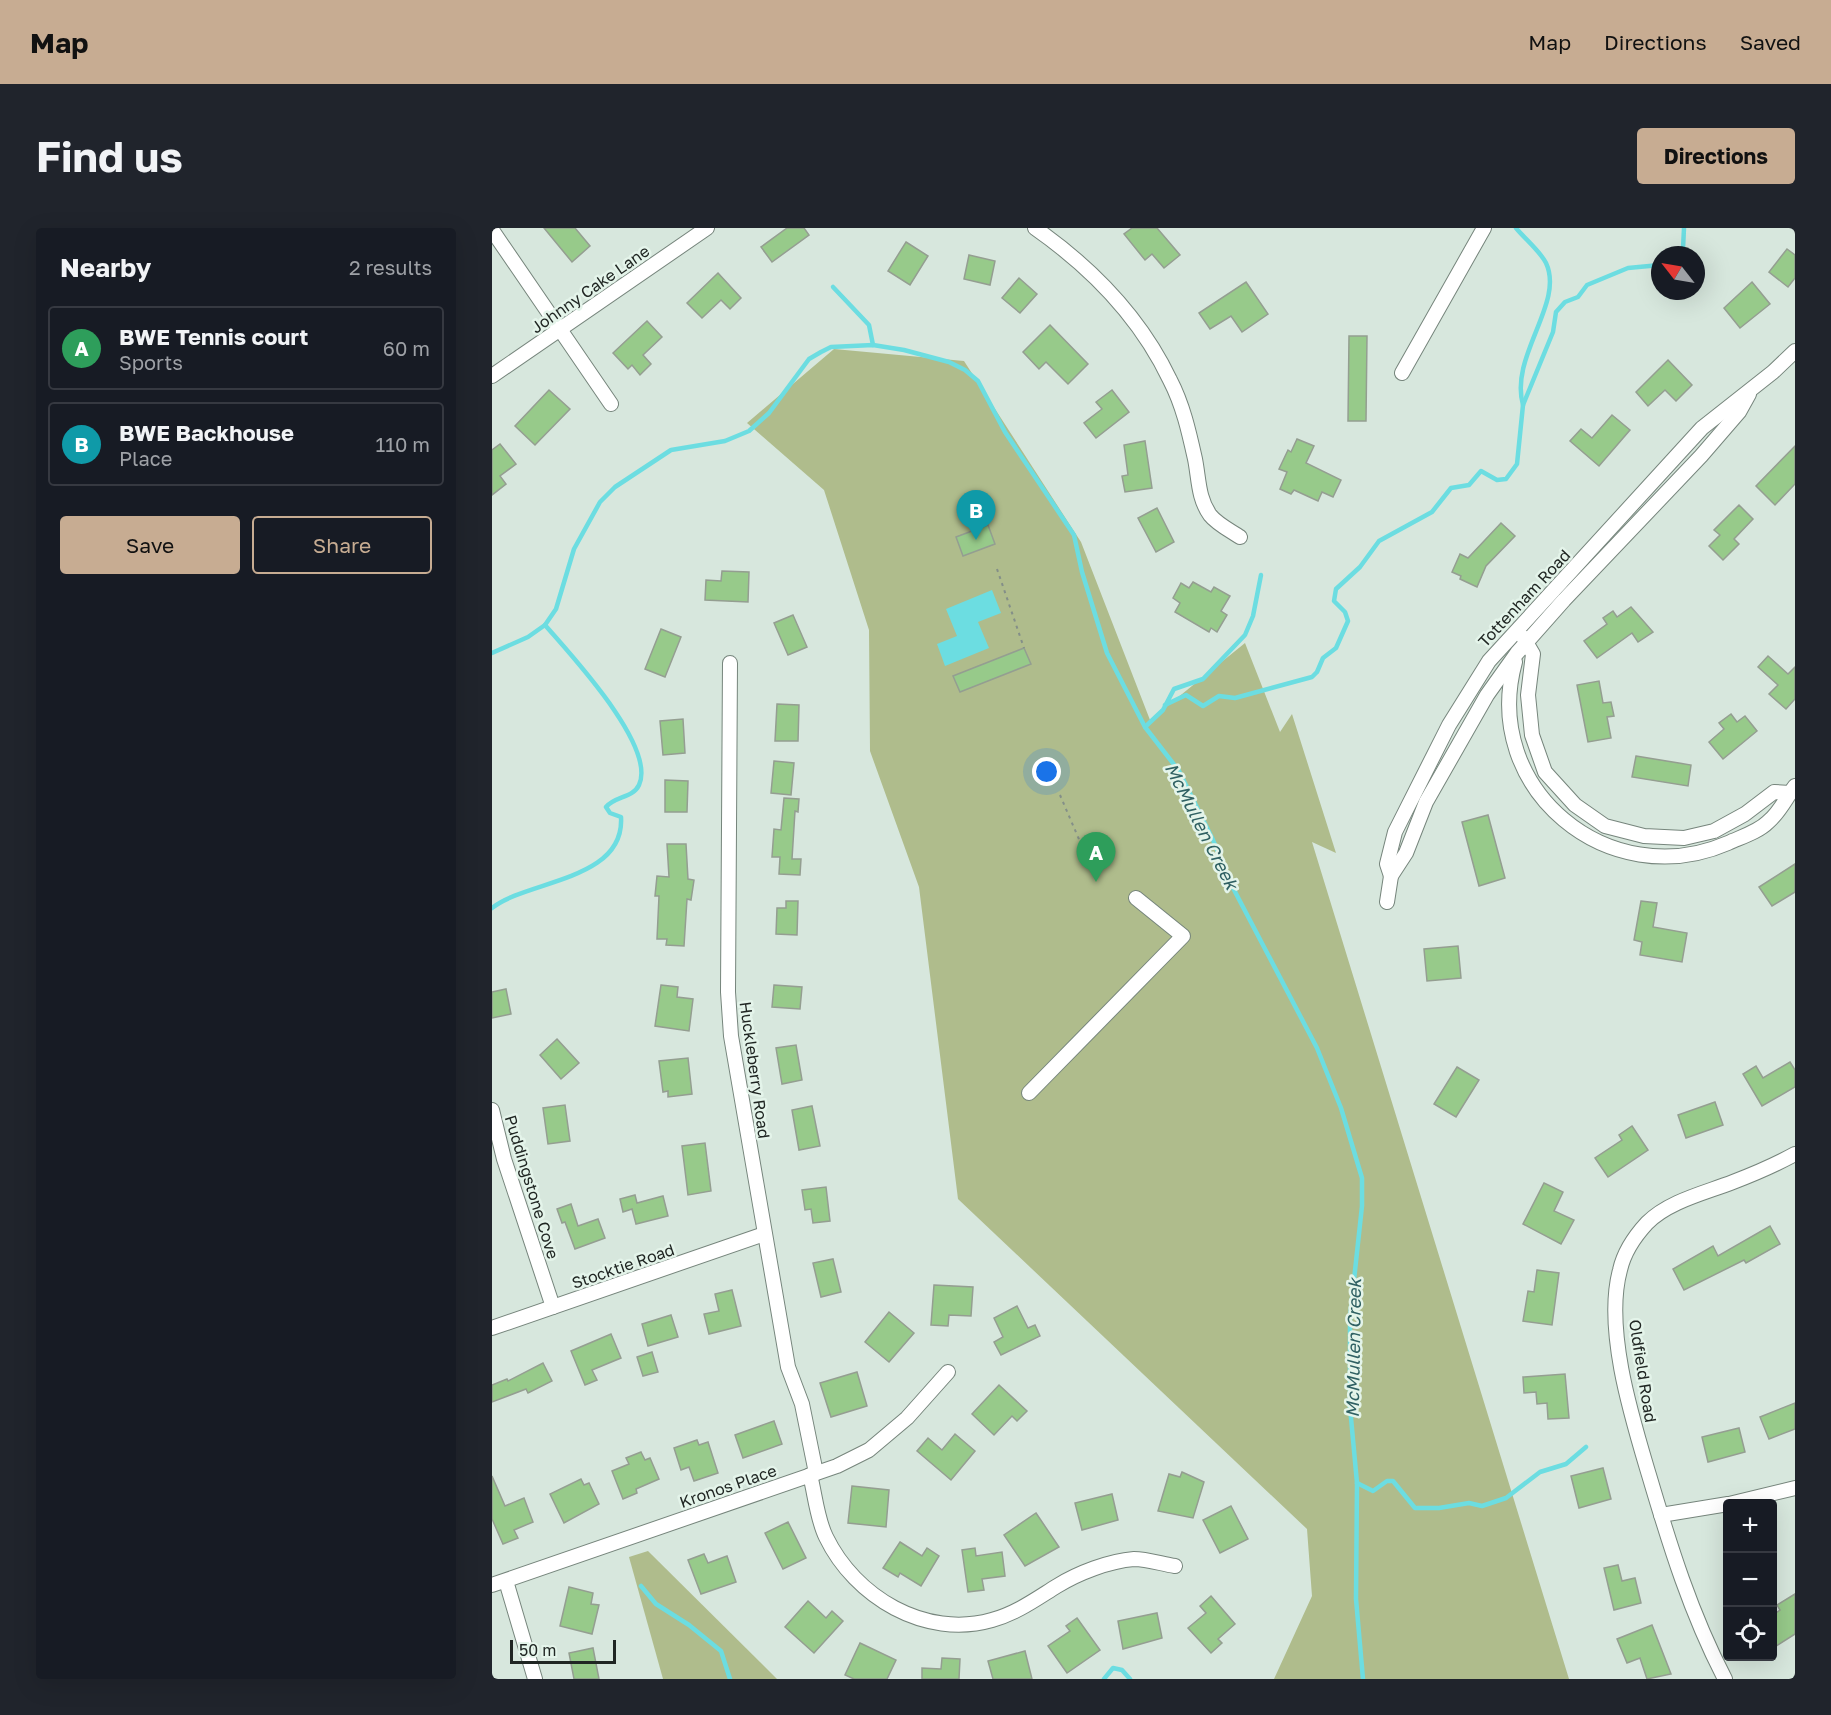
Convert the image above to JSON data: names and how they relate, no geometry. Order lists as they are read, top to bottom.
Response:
{
  "streets": {
    "street": [
      "Johnny Cake Lane",
      "Tottenham Road",
      "Huckleberry Road",
      "Puddingstone Cove",
      "Stocktie Road",
      "Oldfield Road",
      "Kronos Place"
    ]
  },
  "crossings": [
    ["Huckleberry Road", "Stocktie Road"],
    ["Huckleberry Road", "Kronos Place"],
    ["Puddingstone Cove", "Stocktie Road"]
  ],
  "water": ["McMullen Creek"],
  "scale_bar": "50 m",
  "north": "top left",
  "page": {
    "header": "Map",
    "nav": ["Map", "Directions", "Saved"],
    "buttons": [
      "Directions",
      ["Save", "Share"]
    ],
    "title": "Find us",
    "heading": ["Nearby", "2 results"],
    "list": [
      {
        "mark": "A",
        "name": "BWE Tennis court",
        "note": "Sports",
        "value": "60 m"
      },
      {
        "mark": "B",
        "name": "BWE Backhouse",
        "note": "Place",
        "value": "110 m"
      }
    ],
    "pins": ["B", "A"],
    "map_buttons": ["+", "−"],
    "scale": "50 m"
  }
}
